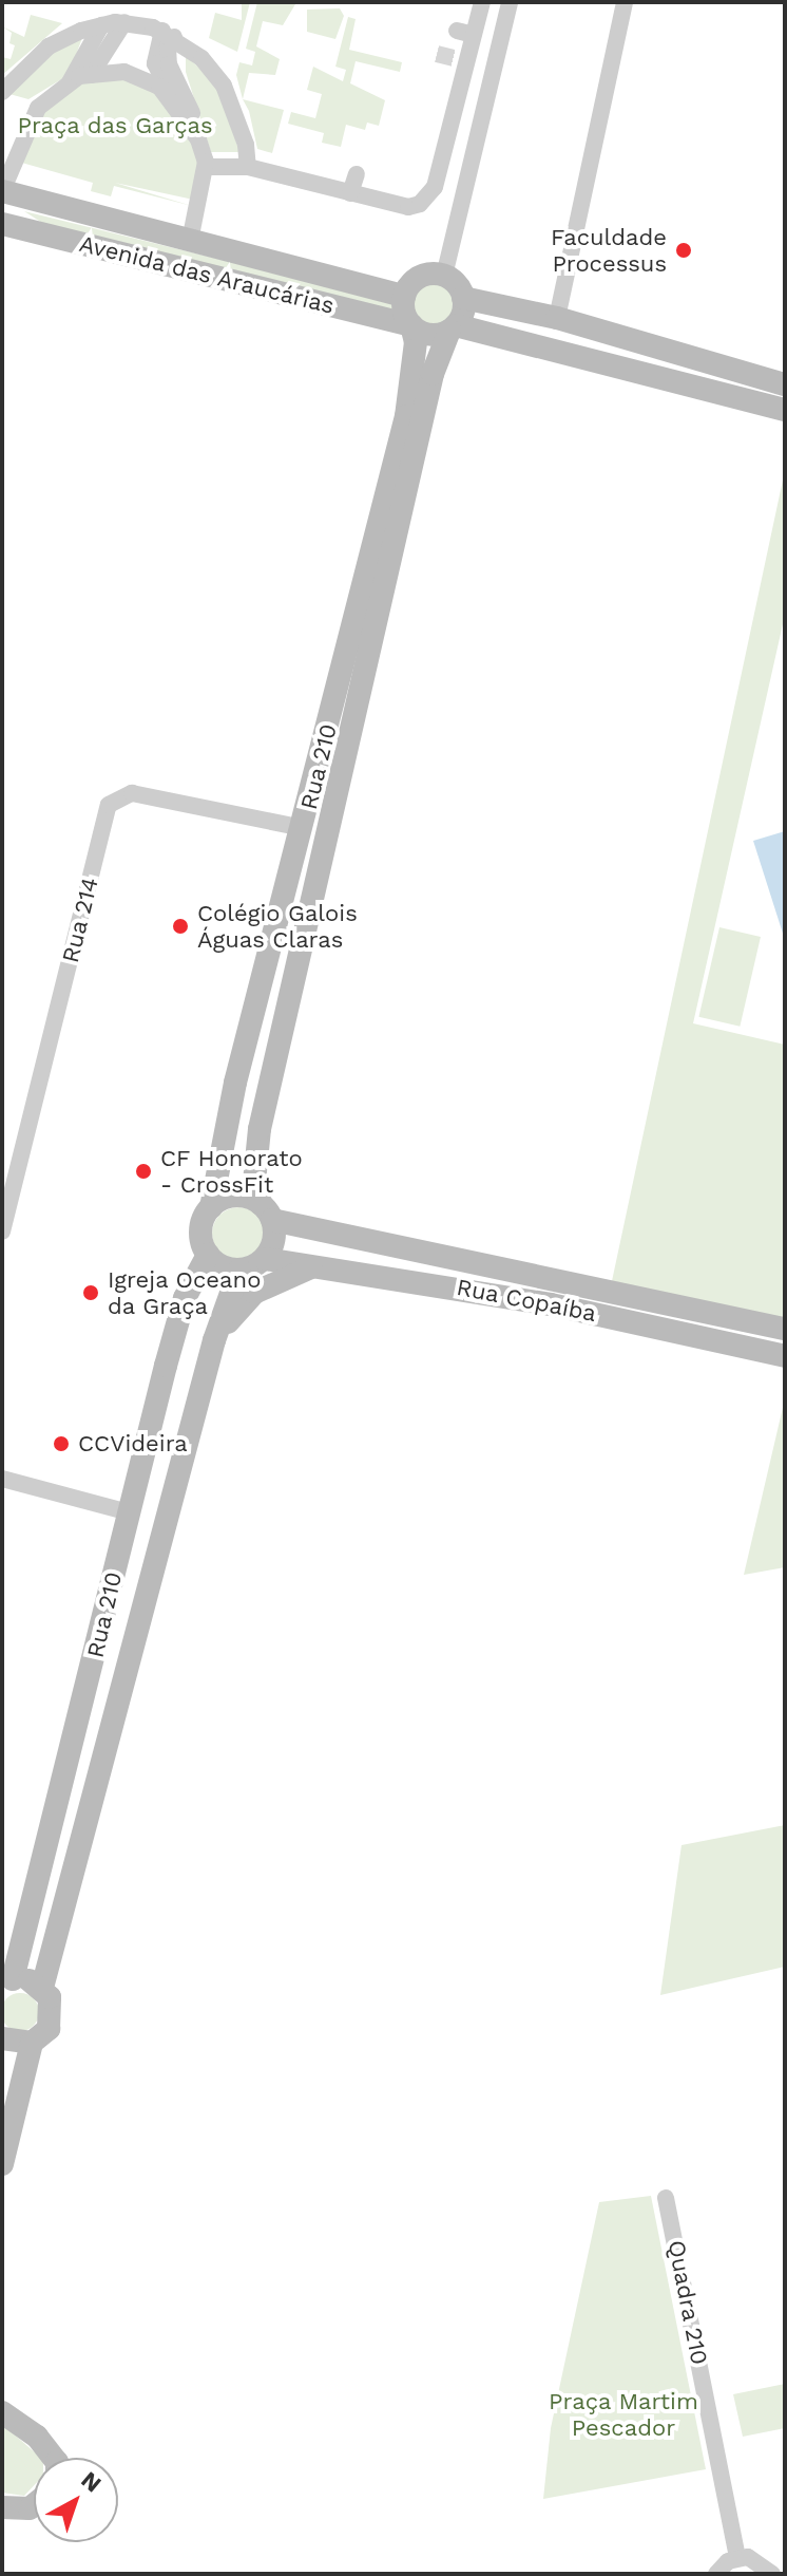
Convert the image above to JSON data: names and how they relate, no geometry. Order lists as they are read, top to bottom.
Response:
{
  "streets": {
    "main road": ["Avenida das Araucárias", "Rua 210", "Rua Copaíba"],
    "street": ["Rua 214", "Quadra 210"]
  },
  "crossings": [
    ["Avenida das Araucárias", "Rua 210"],
    ["Rua 210", "Rua 214"],
    ["Rua 210", "Rua Copaíba"]
  ],
  "parks": ["Praça das Garças", "Praça Martim Pescador"],
  "places": [
    "Faculdade Processus",
    "Colégio Galois Águas Claras",
    "CF Honorato - CrossFit",
    "Igreja Oceano da Graça",
    "CCVideira"
  ],
  "north": "top right"
}
